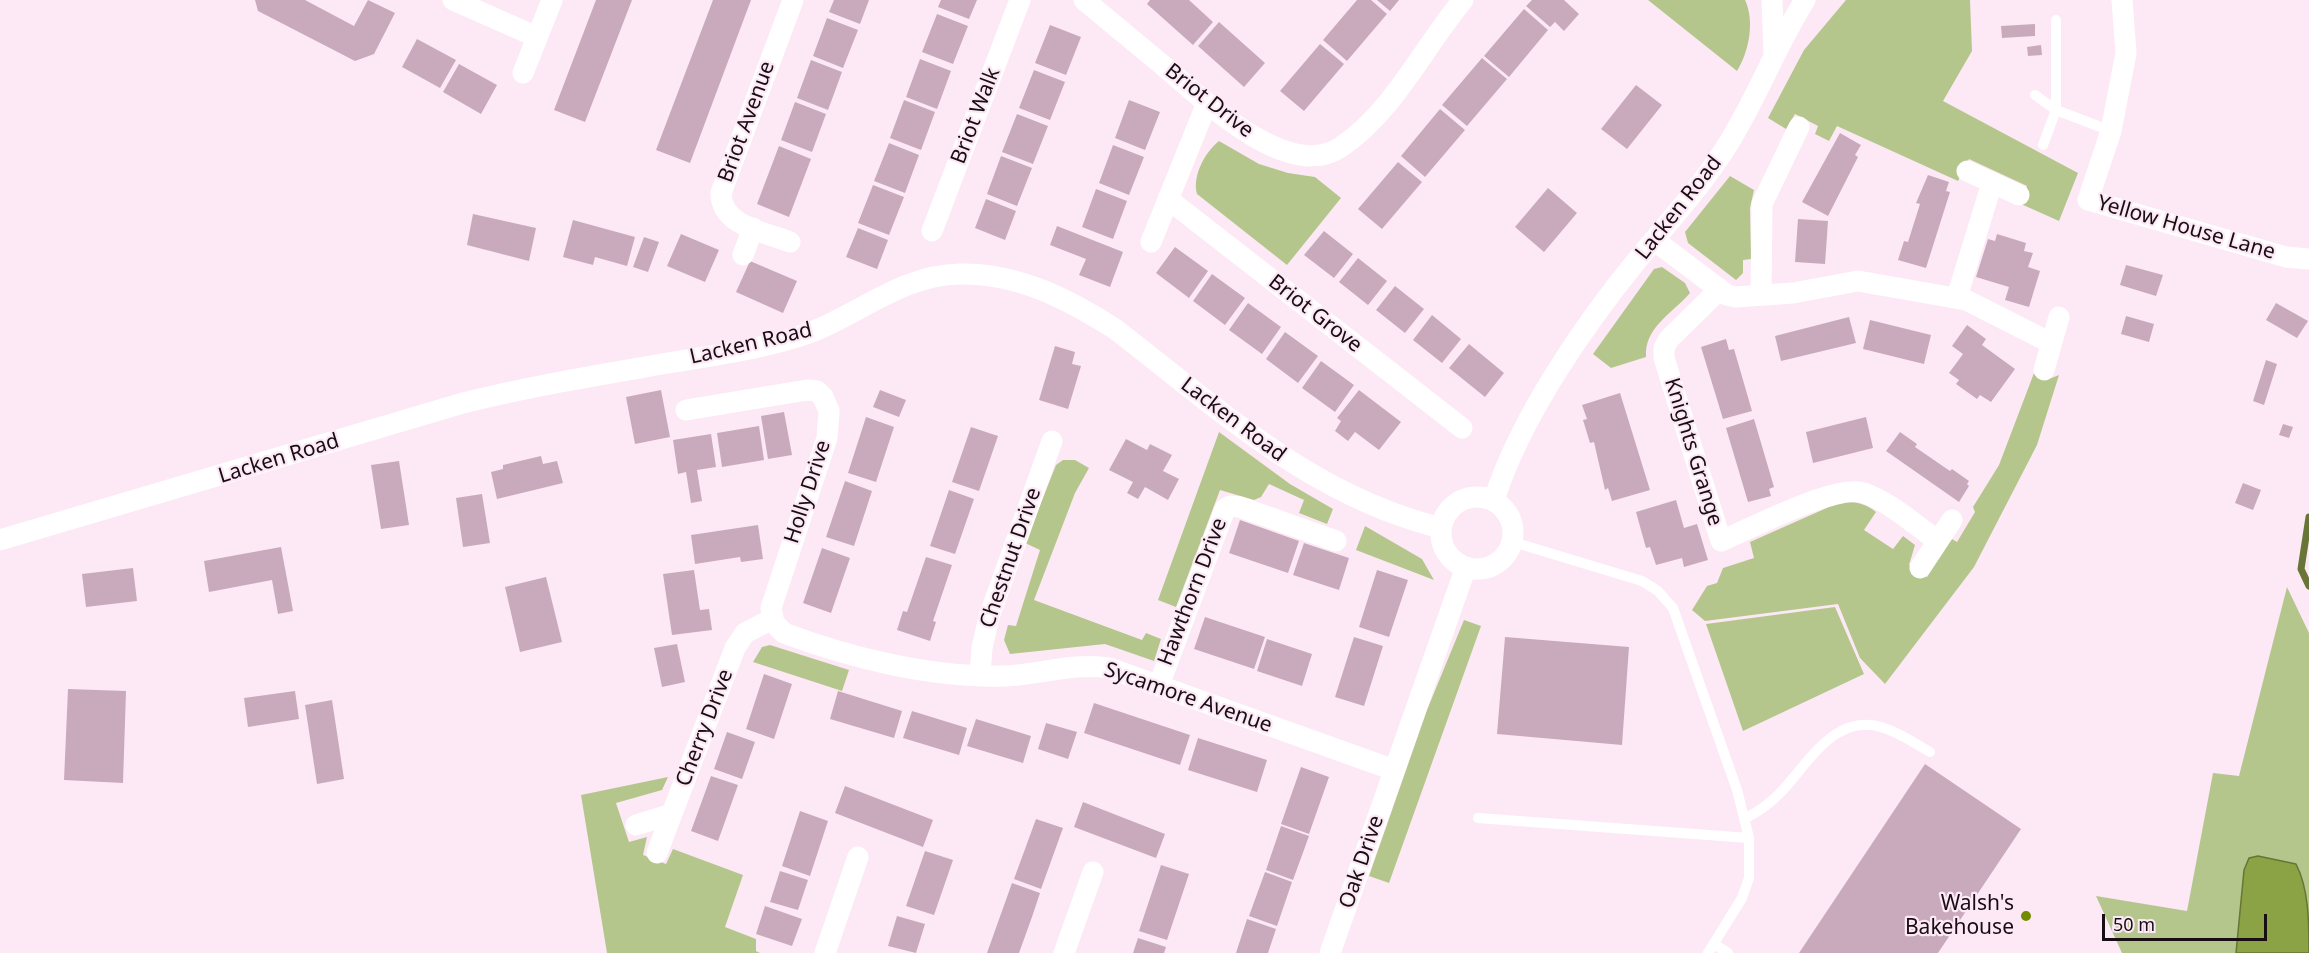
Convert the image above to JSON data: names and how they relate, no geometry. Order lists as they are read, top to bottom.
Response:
{
  "streets": {
    "street": [
      "Briot Drive",
      "Briot Walk",
      "Briot Avenue",
      "Lacken Road",
      "Yellow House Lane",
      "Briot Grove",
      "Knights Grange",
      "Holly Drive",
      "Chestnut Drive",
      "Hawthorn Drive",
      "Sycamore Avenue",
      "Cherry Drive",
      "Oak Drive"
    ]
  },
  "crossings": [
    ["Holly Drive", "Sycamore Avenue"],
    ["Holly Drive", "Cherry Drive"],
    ["Chestnut Drive", "Sycamore Avenue"],
    ["Hawthorn Drive", "Sycamore Avenue"],
    ["Sycamore Avenue", "Cherry Drive"],
    ["Sycamore Avenue", "Oak Drive"]
  ],
  "places": ["Walsh's Bakehouse"],
  "scale_bar": "50 m"
}
